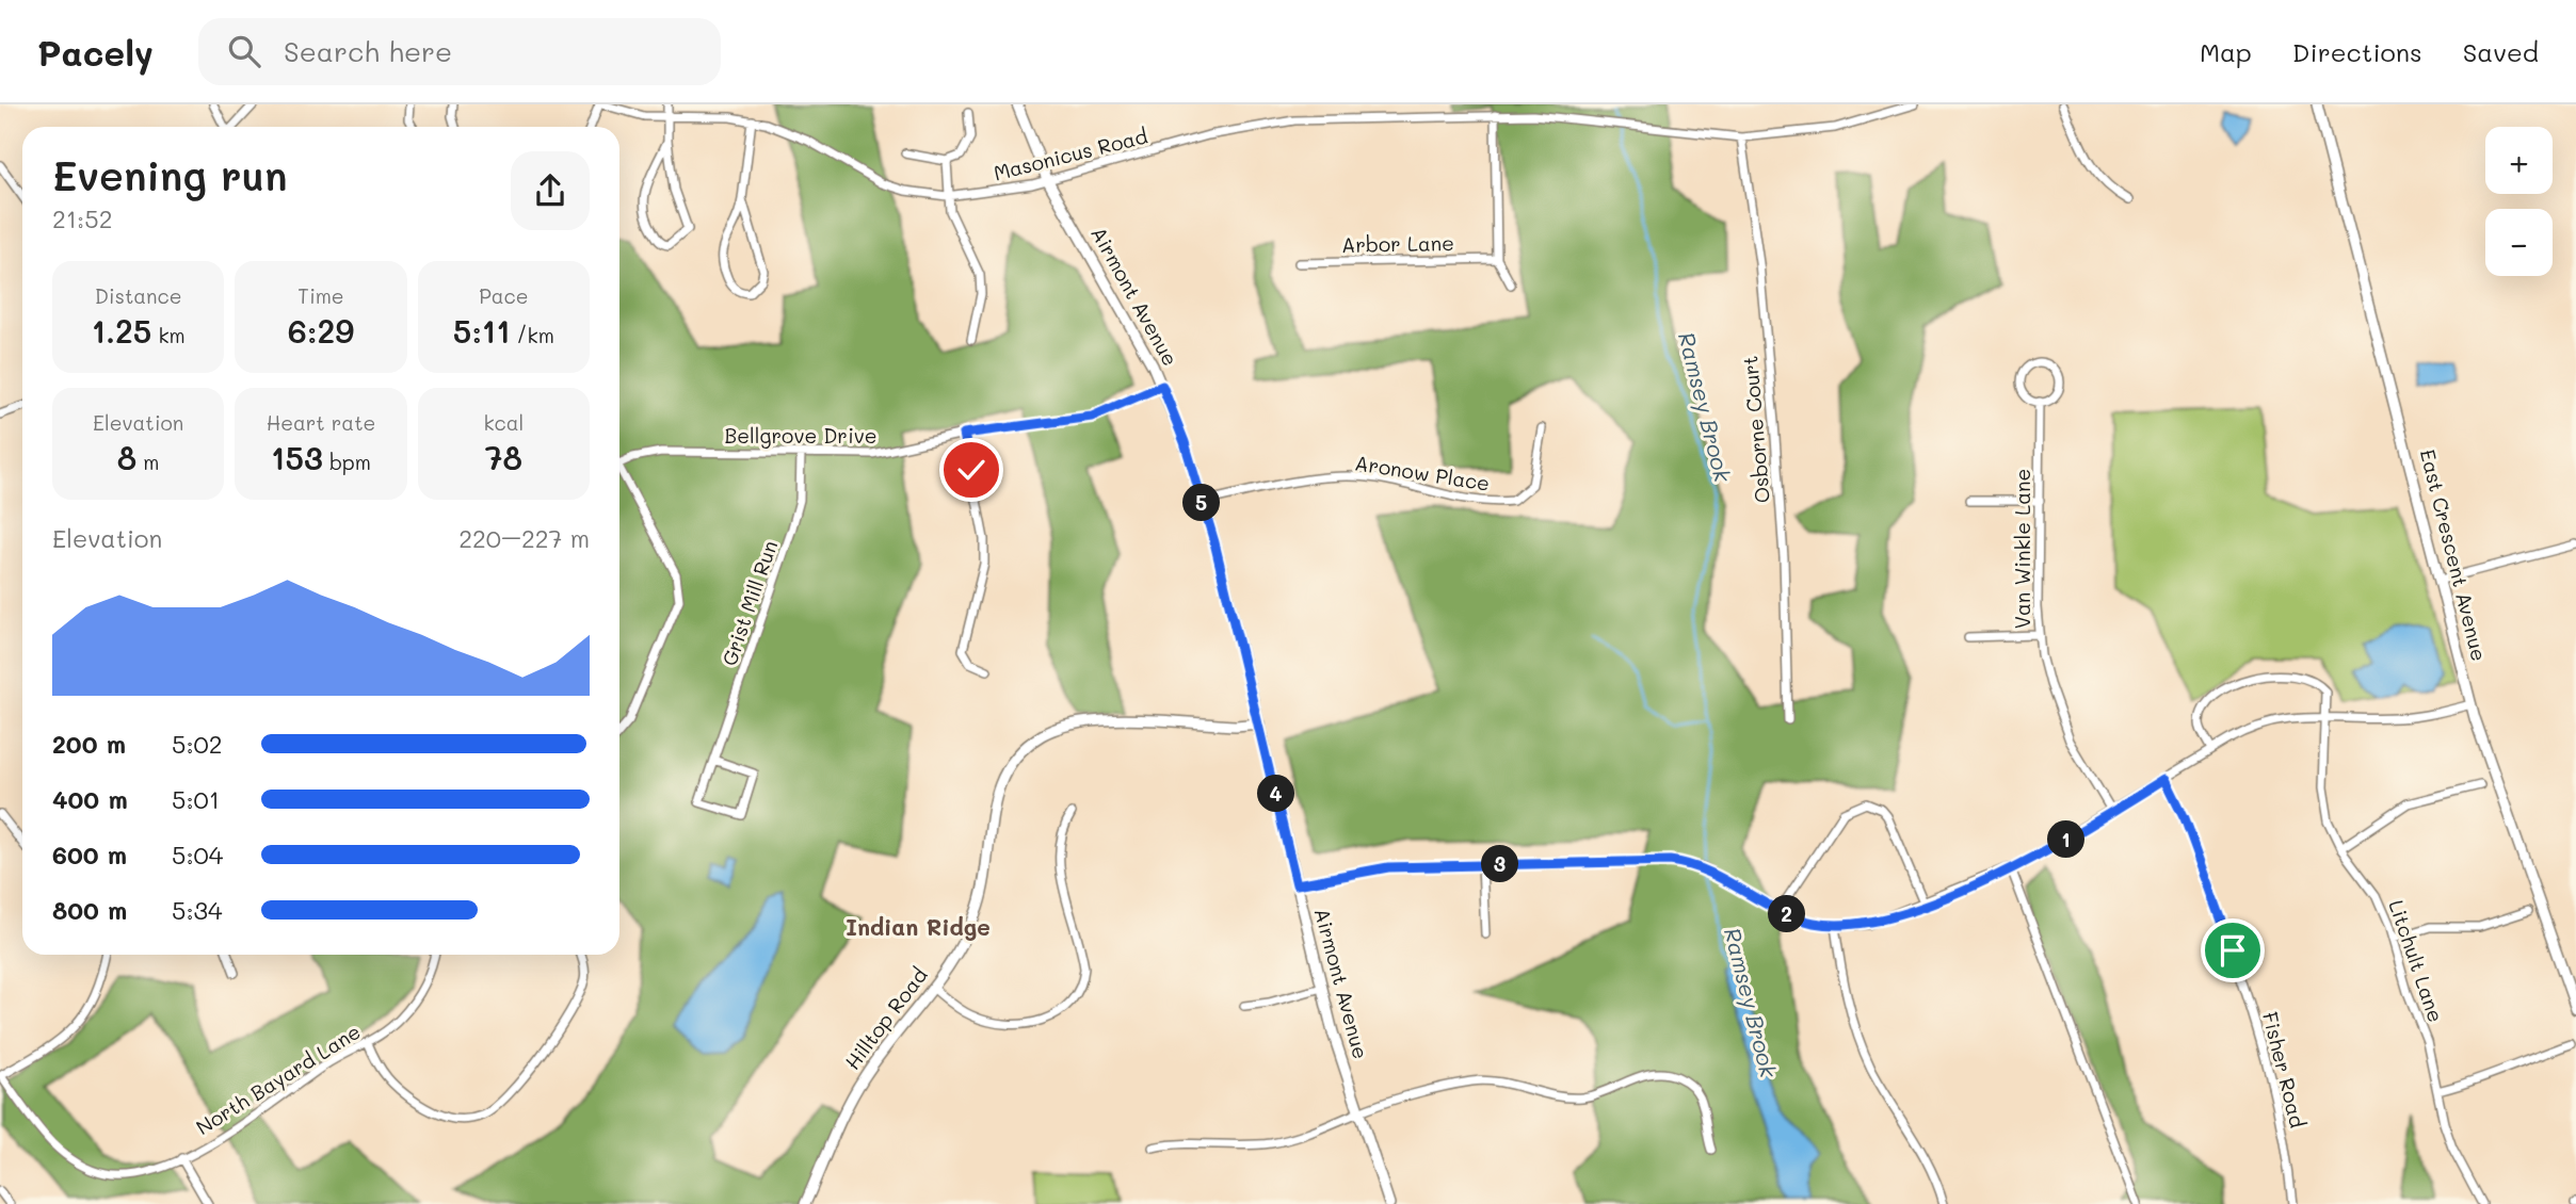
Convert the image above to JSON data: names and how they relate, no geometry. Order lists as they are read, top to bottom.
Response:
{
  "streets": {
    "street": [
      "Masonicus Road",
      "Arbor Lane",
      "Airmont Avenue",
      "Osborne Court",
      "Bellgrove Drive",
      "Aronow Place",
      "Van Winkle Lane",
      "East Crescent Avenue",
      "Grist Mill Run",
      "Litchult Lane",
      "Hilltop Road",
      "Fisher Road",
      "North Bayard Lane"
    ]
  },
  "crossings": [
    ["Masonicus Road", "Airmont Avenue"],
    ["Masonicus Road", "Osborne Court"],
    ["Airmont Avenue", "Bellgrove Drive"],
    ["Airmont Avenue", "Aronow Place"],
    ["Airmont Avenue", "Hilltop Road"],
    ["Bellgrove Drive", "Grist Mill Run"]
  ],
  "districts": ["Indian Ridge"],
  "water": ["Ramsey Brook"],
  "page": {
    "header": "Pacely",
    "search": "Search here",
    "nav": ["Map", "Directions", "Saved"],
    "map_buttons": ["+", "−"],
    "heading": ["Evening run", "21:52"],
    "stats": [
      ["Distance", "1.25 km"],
      ["Time", "6:29"],
      ["Pace", "5:11 /km"],
      ["Elevation", "8 m"],
      ["Heart rate", "153 bpm"],
      ["kcal", "78"]
    ],
    "pins": [
      "5",
      "4",
      "1",
      "3",
      "2"
    ],
    "chart": ["Elevation", "220–227 m"],
    "list": [
      {
        "name": "200 m",
        "note": "5:02"
      },
      {
        "name": "400 m",
        "note": "5:01"
      },
      {
        "name": "600 m",
        "note": "5:04"
      },
      {
        "name": "800 m",
        "note": "5:34"
      }
    ]
  }
}
